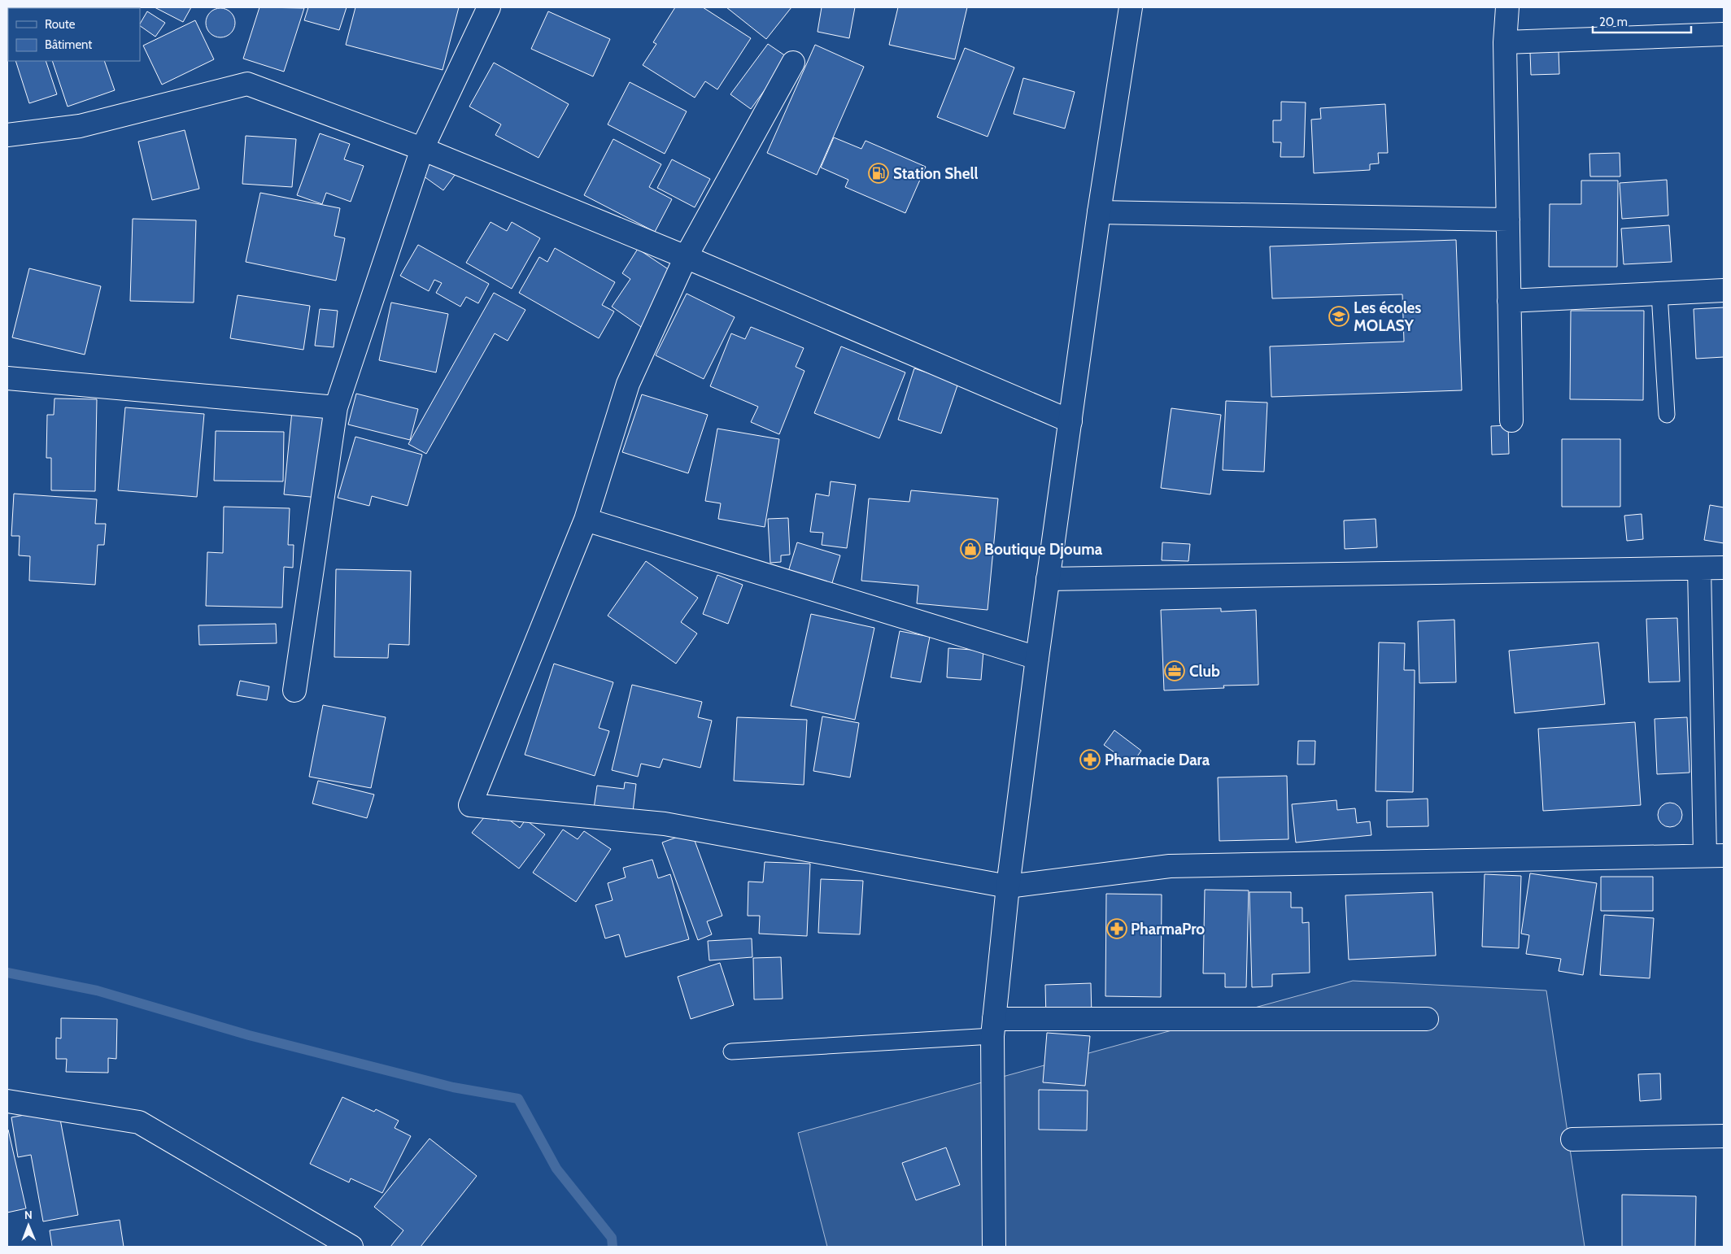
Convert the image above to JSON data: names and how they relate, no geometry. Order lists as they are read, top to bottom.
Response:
{
  "places": {
    "fuel station": ["Station Shell"],
    "school or university": ["Les écoles MOLASY"],
    "shop": ["Boutique Djouma"],
    "office": ["Club"],
    "pharmacy": ["Pharmacie Dara", "PharmaPro"]
  },
  "legend": ["Route", "Bâtiment"],
  "scale_bar": "20 m",
  "north": "top"
}
